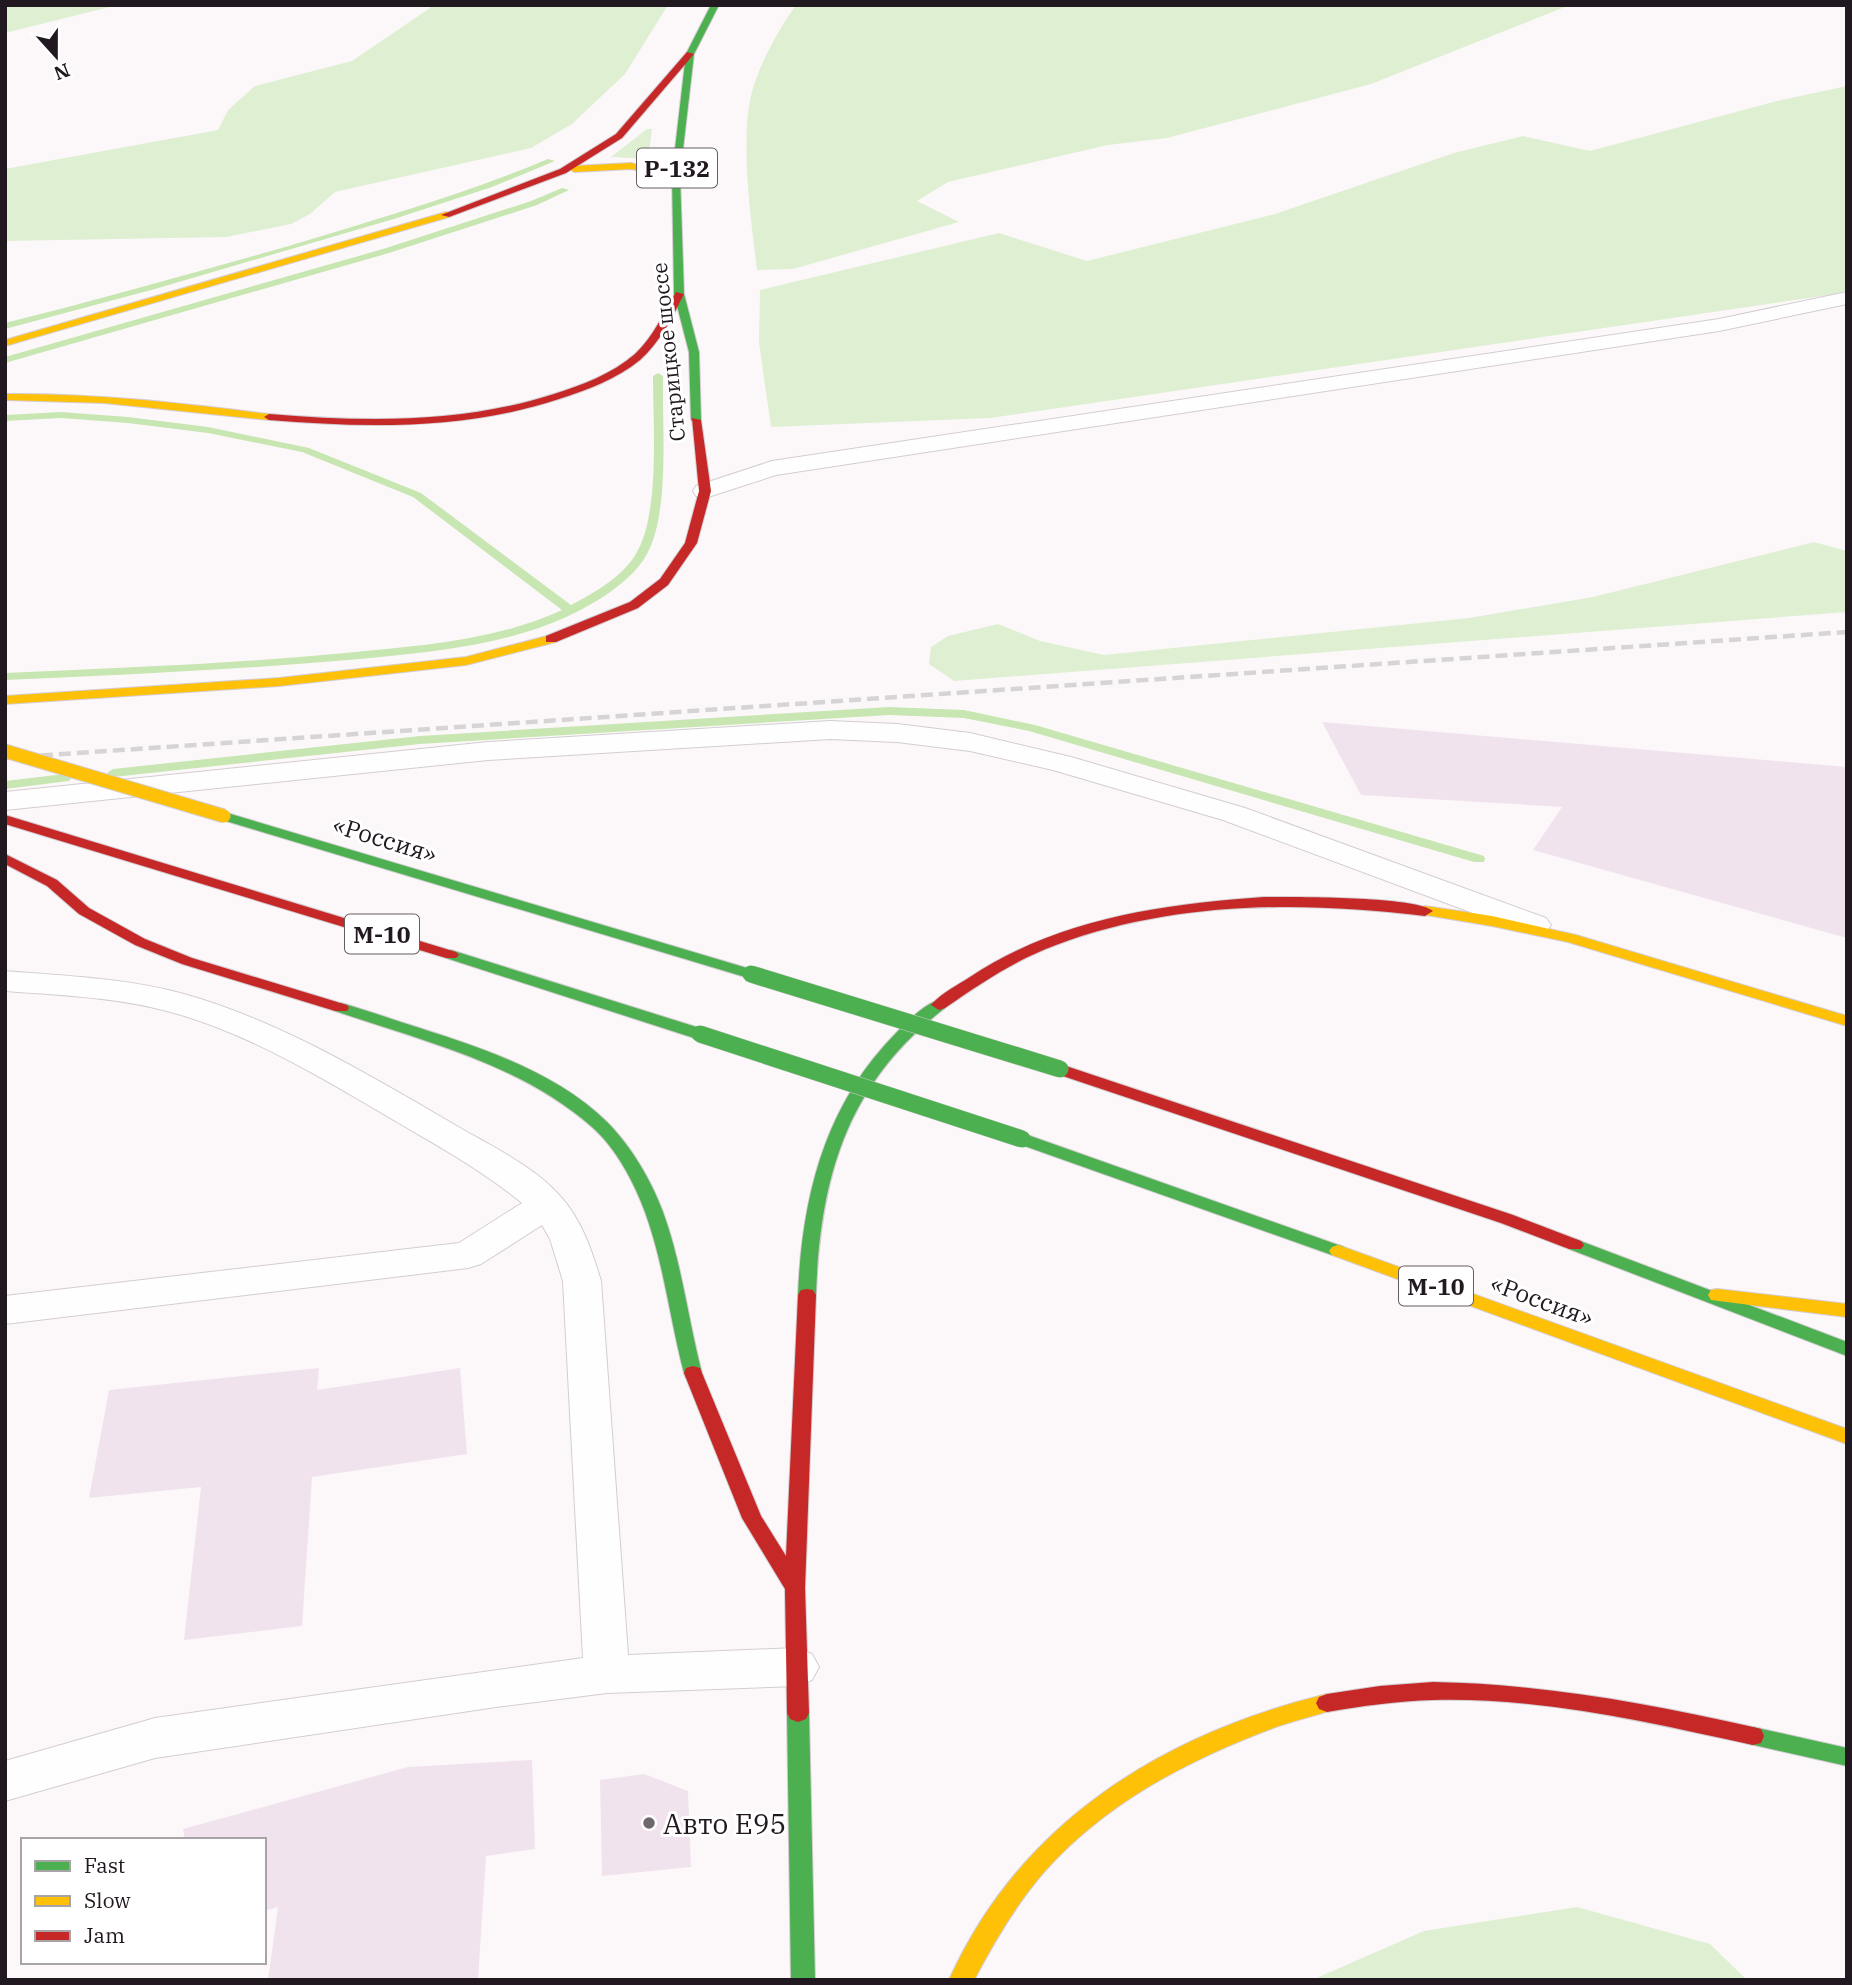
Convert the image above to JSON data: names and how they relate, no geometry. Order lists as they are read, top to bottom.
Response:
{
  "streets": {
    "main road": [
      "Р-132",
      "Старицкое шоссе",
      "«Россия»",
      "М-10"
    ]
  },
  "places": ["Авто E95"],
  "legend": ["Fast", "Slow", "Jam"],
  "north": "bottom"
}
